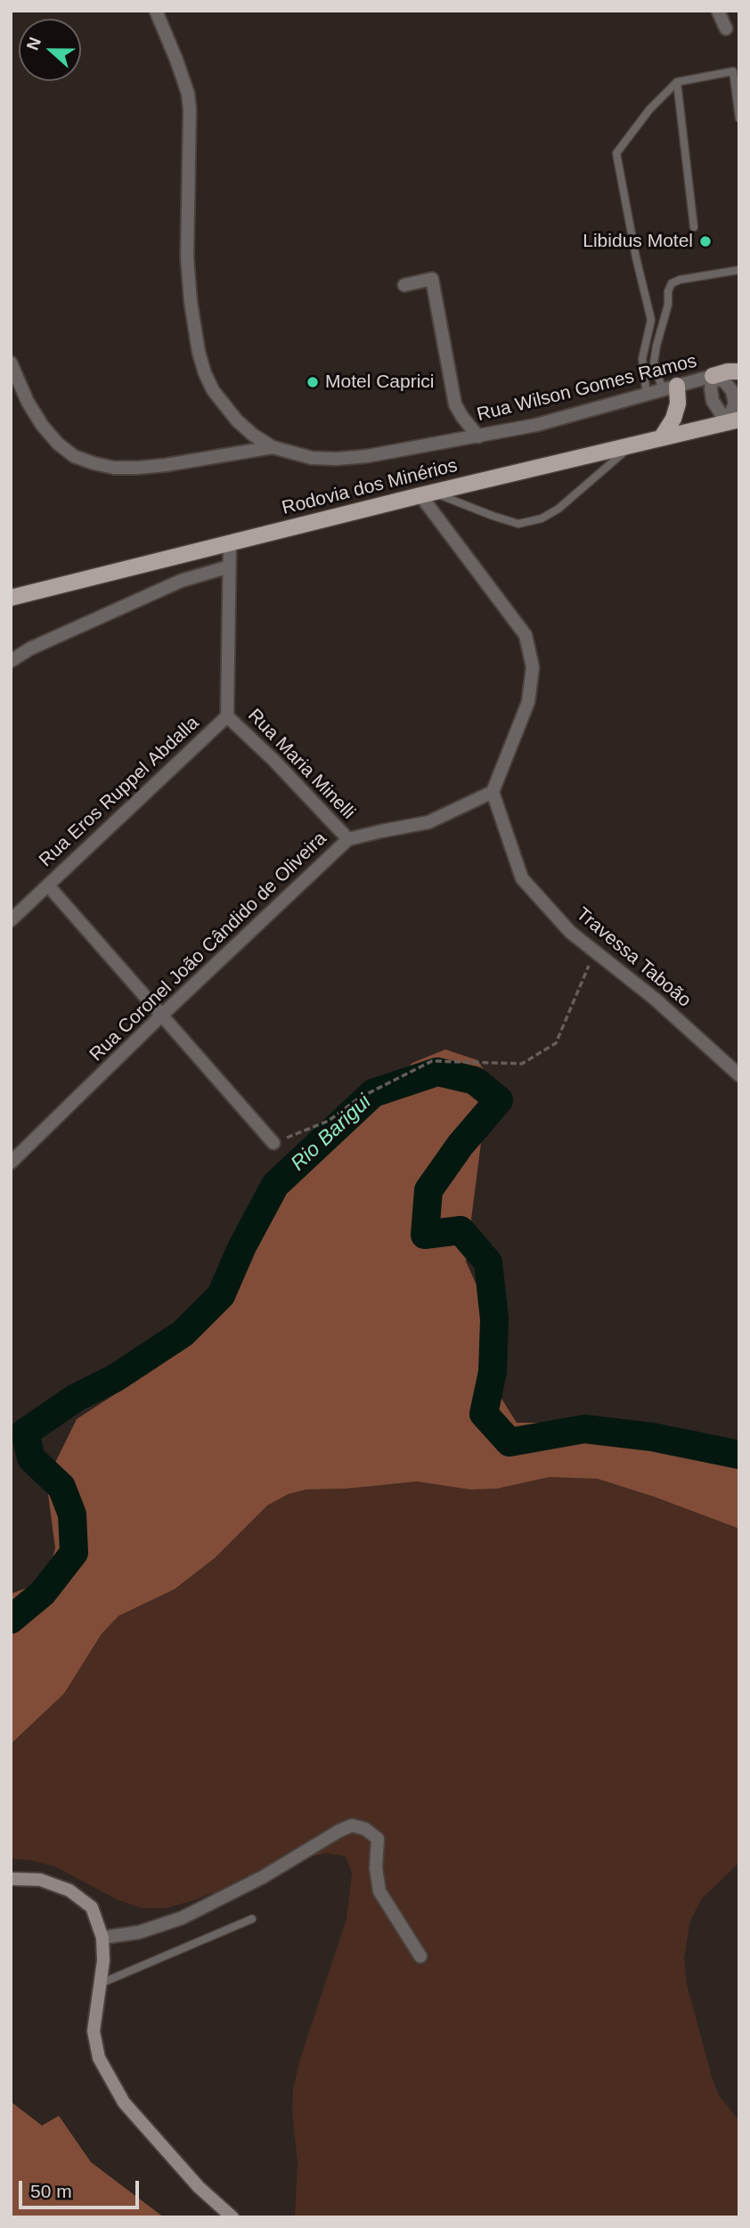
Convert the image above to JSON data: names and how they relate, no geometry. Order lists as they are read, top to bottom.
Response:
{
  "streets": {
    "main road": ["Rodovia dos Minérios"],
    "street": [
      "Rua Wilson Gomes Ramos",
      "Rua Maria Minelli",
      "Rua Eros Ruppel Abdalla",
      "Rua Coronel João Cândido de Oliveira",
      "Travessa Taboão"
    ]
  },
  "crossings": [
    ["Rua Wilson Gomes Ramos", "Rodovia dos Minérios"],
    ["Rodovia dos Minérios", "Rua Maria Minelli"],
    ["Rua Maria Minelli", "Rua Eros Ruppel Abdalla"],
    ["Rua Maria Minelli", "Rua Coronel João Cândido de Oliveira"],
    ["Rua Coronel João Cândido de Oliveira", "Travessa Taboão"]
  ],
  "water": ["Rio Barigui"],
  "places": ["Libidus Motel", "Motel Caprici"],
  "scale_bar": "50 m",
  "north": "left"
}
